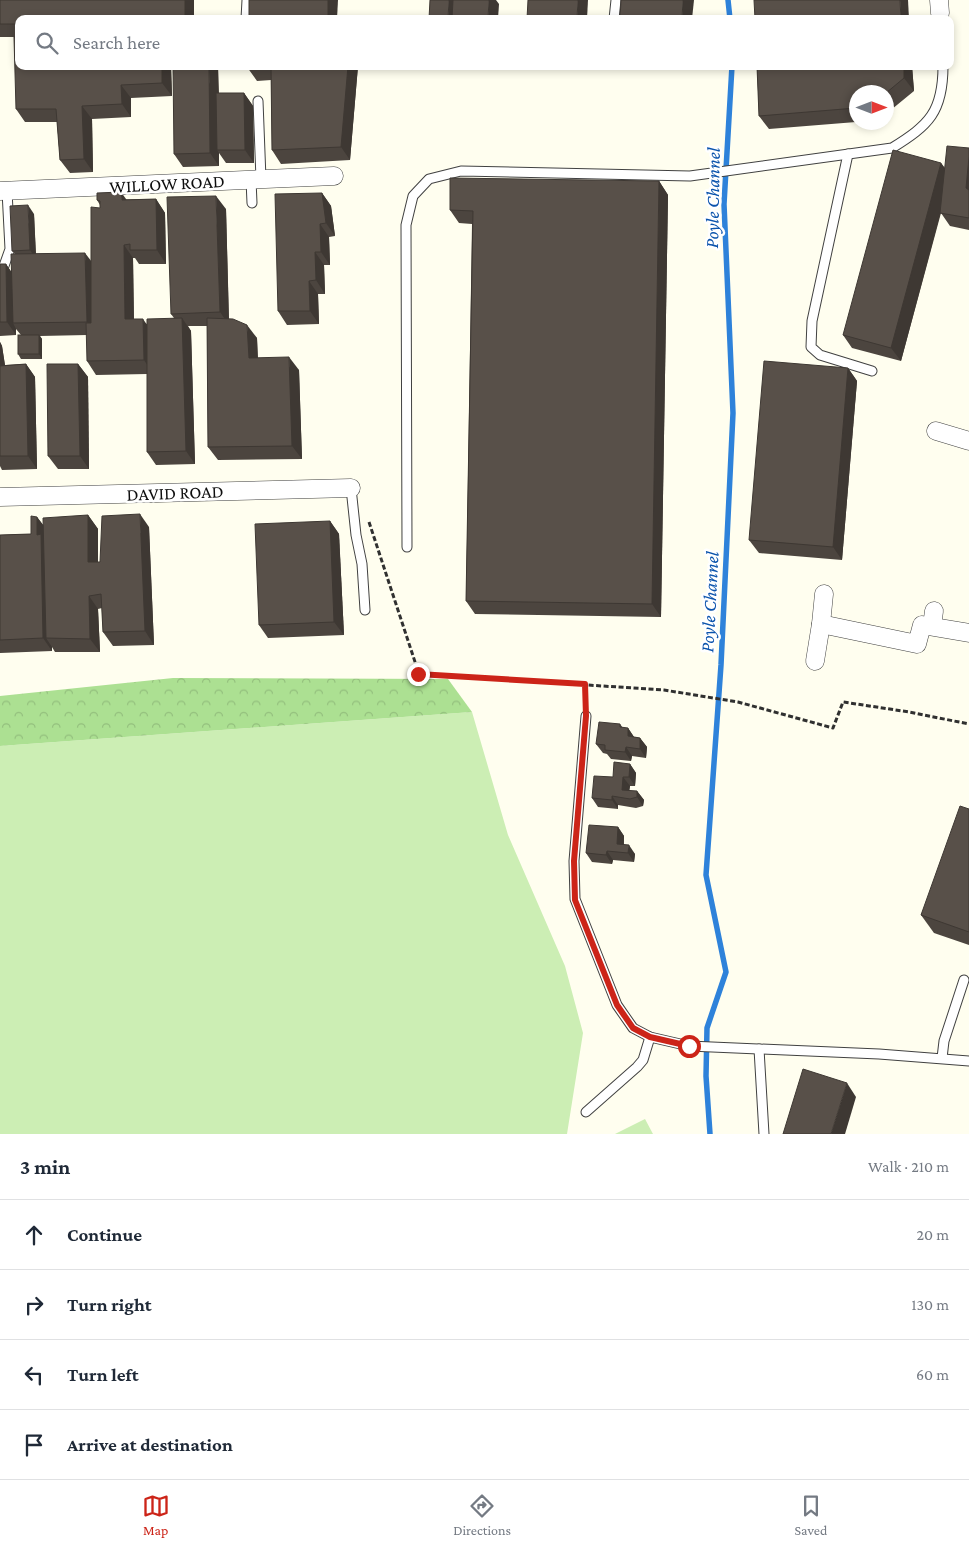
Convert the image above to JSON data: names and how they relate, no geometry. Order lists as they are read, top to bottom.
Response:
{
  "streets": {
    "street": ["WILLOW ROAD", "DAVID ROAD"]
  },
  "water": ["Poyle Channel"],
  "north": "right",
  "page": {
    "search": "Search here",
    "heading": ["3 min", "Walk · 210 m"],
    "list": [
      ["Continue", "20 m"],
      ["Turn right", "130 m"],
      ["Turn left", "60 m"],
      "Arrive at destination"
    ],
    "nav": ["Map", "Directions", "Saved"]
  }
}
